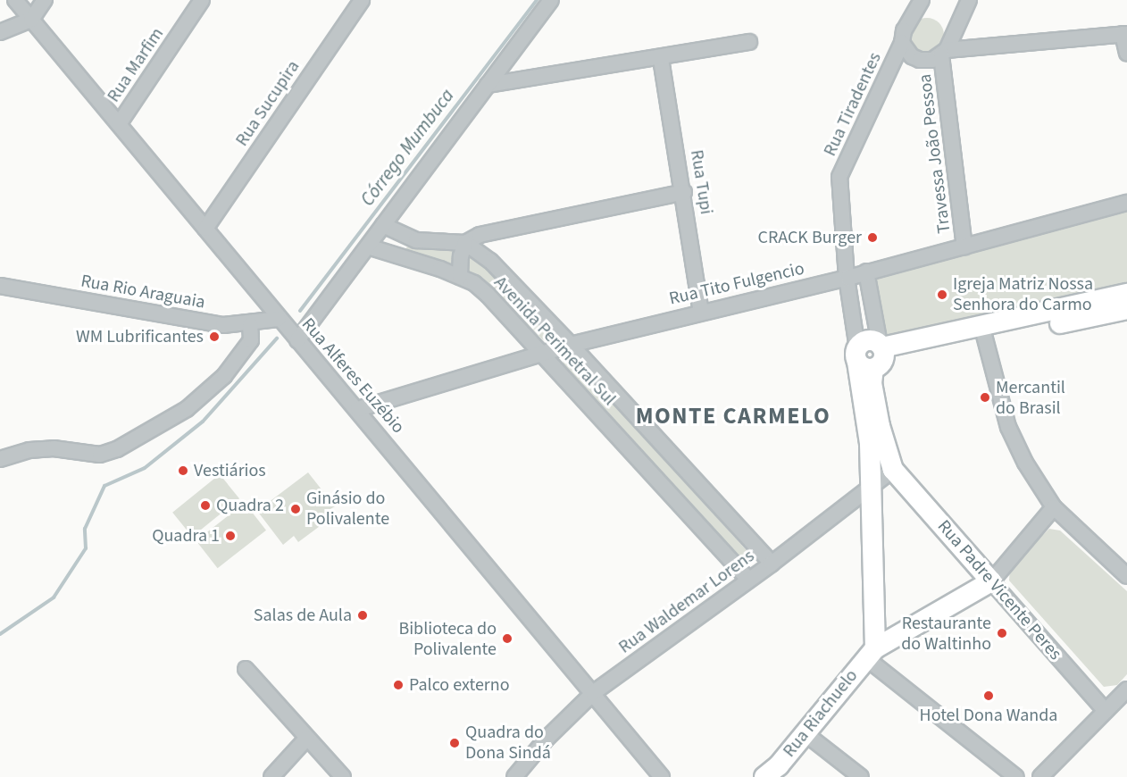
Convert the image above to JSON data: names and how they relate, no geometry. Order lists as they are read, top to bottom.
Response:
{
  "streets": {
    "main road": ["Rua Padre Vicente Peres", "Rua Riachuelo"],
    "street": [
      "Rua Marfim",
      "Rua Sucupira",
      "Rua Tiradentes",
      "Travessa João Pessoa",
      "Rua Tupi",
      "Rua Tito Fulgencio",
      "Rua Rio Araguaia",
      "Avenida Perimetral Sul",
      "Rua Alferes Euzébio",
      "Rua Waldemar Lorens"
    ]
  },
  "crossings": [
    ["Rua Marfim", "Rua Alferes Euzébio"],
    ["Rua Sucupira", "Rua Alferes Euzébio"],
    ["Rua Tiradentes", "Rua Tito Fulgencio"],
    ["Travessa João Pessoa", "Rua Tito Fulgencio"],
    ["Rua Tupi", "Rua Tito Fulgencio"],
    ["Rua Tito Fulgencio", "Avenida Perimetral Sul"],
    ["Rua Tito Fulgencio", "Rua Alferes Euzébio"],
    ["Rua Rio Araguaia", "Rua Alferes Euzébio"],
    ["Avenida Perimetral Sul", "Rua Waldemar Lorens"],
    ["Rua Alferes Euzébio", "Rua Waldemar Lorens"],
    ["Rua Padre Vicente Peres", "Rua Waldemar Lorens"],
    ["Rua Padre Vicente Peres", "Rua Riachuelo"]
  ],
  "districts": ["MONTE CARMELO"],
  "water": ["Córrego Mumbuca"],
  "places": [
    "CRACK Burger",
    "Igreja Matriz Nossa Senhora do Carmo",
    "WM Lubrificantes",
    "Mercantil do Brasil",
    "Vestiários",
    "Quadra 2",
    "Ginásio do Polivalente",
    "Quadra 1",
    "Salas de Aula",
    "Restaurante do Waltinho",
    "Biblioteca do Polivalente",
    "Palco externo",
    "Hotel Dona Wanda",
    "Quadra do Dona Sindá"
  ]
}
